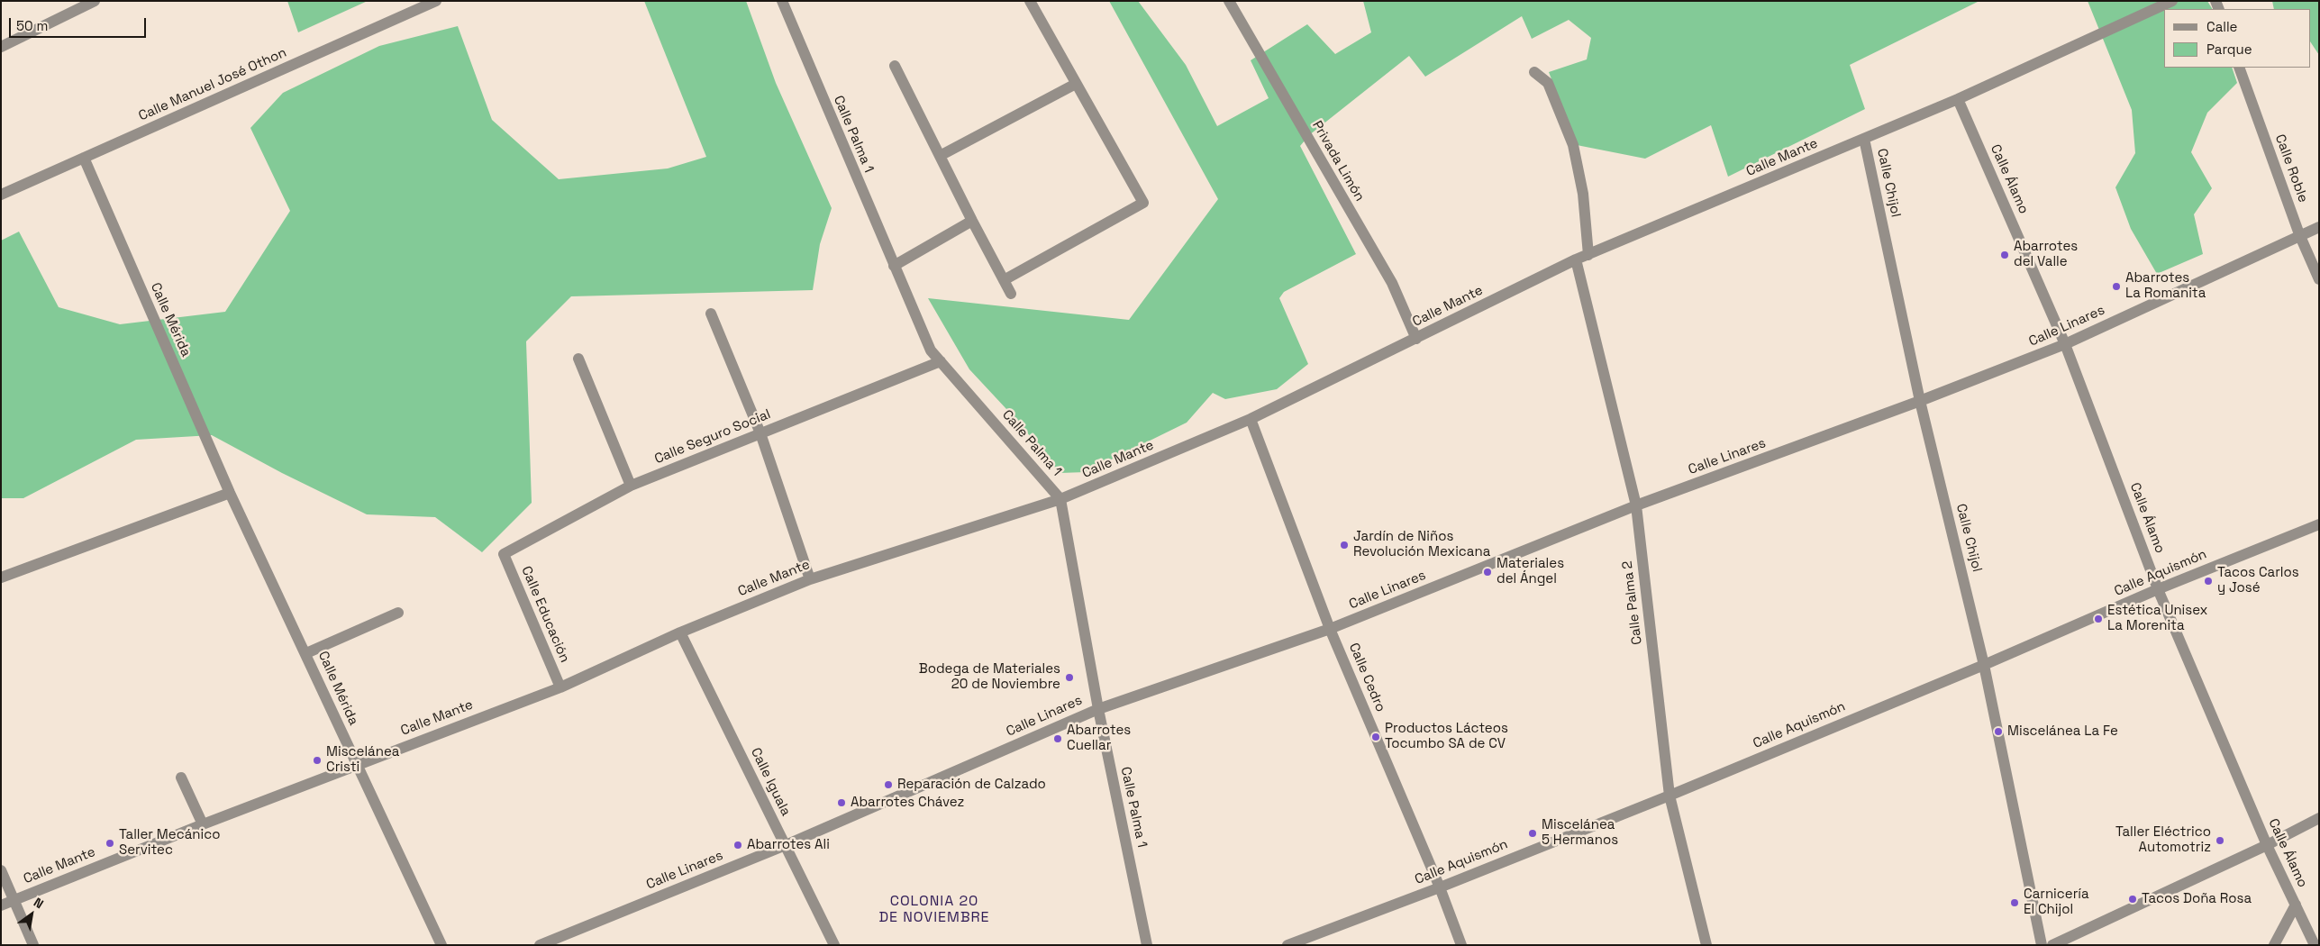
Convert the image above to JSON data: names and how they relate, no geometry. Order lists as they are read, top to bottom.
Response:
{
  "streets": {
    "street": [
      "Calle Manuel José Othon",
      "Calle Palma 1",
      "Calle Mante",
      "Privada Limón",
      "Calle Roble",
      "Calle Álamo",
      "Calle Chijol",
      "Calle Mérida",
      "Calle Linares",
      "Calle Seguro Social",
      "Calle Aquismón",
      "Calle Palma 2",
      "Calle Educación",
      "Calle Cedro",
      "Calle Iguala"
    ]
  },
  "crossings": [
    ["Calle Manuel José Othon", "Calle Mérida"],
    ["Calle Palma 1", "Calle Mante"],
    ["Calle Palma 1", "Calle Linares"],
    ["Calle Palma 1", "Calle Seguro Social"],
    ["Calle Mante", "Privada Limón"],
    ["Calle Mante", "Calle Álamo"],
    ["Calle Mante", "Calle Chijol"],
    ["Calle Mante", "Calle Mérida"],
    ["Calle Mante", "Calle Palma 2"],
    ["Calle Mante", "Calle Educación"],
    ["Calle Mante", "Calle Cedro"],
    ["Calle Mante", "Calle Iguala"],
    ["Calle Roble", "Calle Linares"],
    ["Calle Álamo", "Calle Linares"],
    ["Calle Álamo", "Calle Aquismón"],
    ["Calle Chijol", "Calle Linares"],
    ["Calle Chijol", "Calle Aquismón"],
    ["Calle Linares", "Calle Palma 2"],
    ["Calle Linares", "Calle Cedro"],
    ["Calle Linares", "Calle Iguala"],
    ["Calle Seguro Social", "Calle Educación"],
    ["Calle Aquismón", "Calle Palma 2"],
    ["Calle Aquismón", "Calle Cedro"]
  ],
  "districts": ["COLONIA 20 DE NOVIEMBRE"],
  "places": [
    "Abarrotes del Valle",
    "Abarrotes La Romanita",
    "Jardín de Niños Revolución Mexicana",
    "Materiales del Ángel",
    "Tacos Carlos y José",
    "Estética Unisex La Morenita",
    "Bodega de Materiales 20 de Noviembre",
    "Miscelánea La Fe",
    "Productos Lácteos Tocumbo SA de CV",
    "Abarrotes Cuellar",
    "Miscelánea Cristi",
    "Reparación de Calzado",
    "Abarrotes Chávez",
    "Miscelánea 5 Hermanos",
    "Taller Eléctrico Automotriz",
    "Taller Mecánico Servitec",
    "Abarrotes Ali",
    "Tacos Doña Rosa",
    "Carnicería El Chijol"
  ],
  "legend": ["Calle", "Parque"],
  "scale_bar": "50 m",
  "north": "top right"
}
